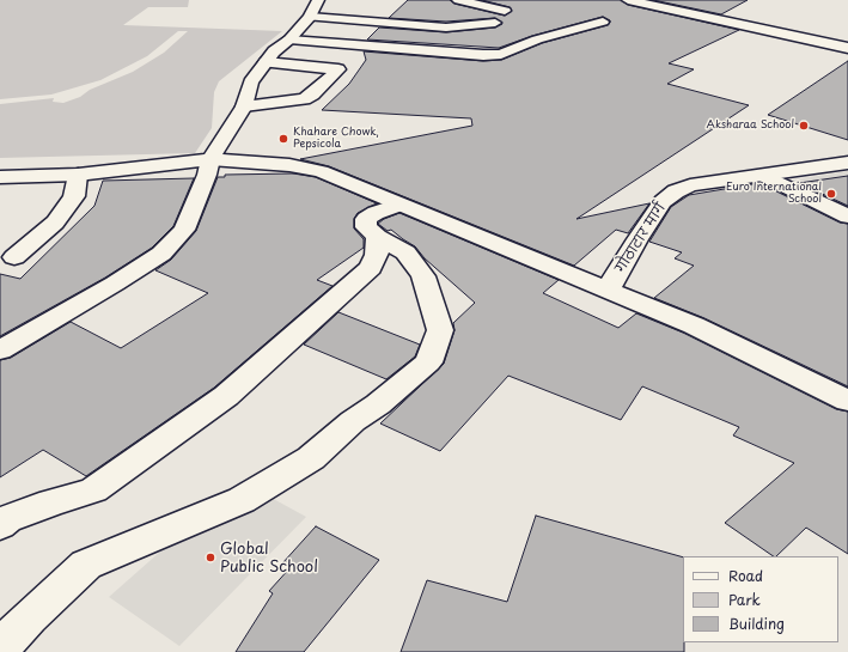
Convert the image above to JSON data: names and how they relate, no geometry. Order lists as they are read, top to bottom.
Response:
{
  "streets": {
    "street": ["गोठाटार मार्ग"]
  },
  "places": [
    "Aksharaa School",
    "Khahare Chowk, Pepsicola",
    "Euro International School",
    "Global Public School"
  ],
  "legend": ["Road", "Park", "Building"]
}
